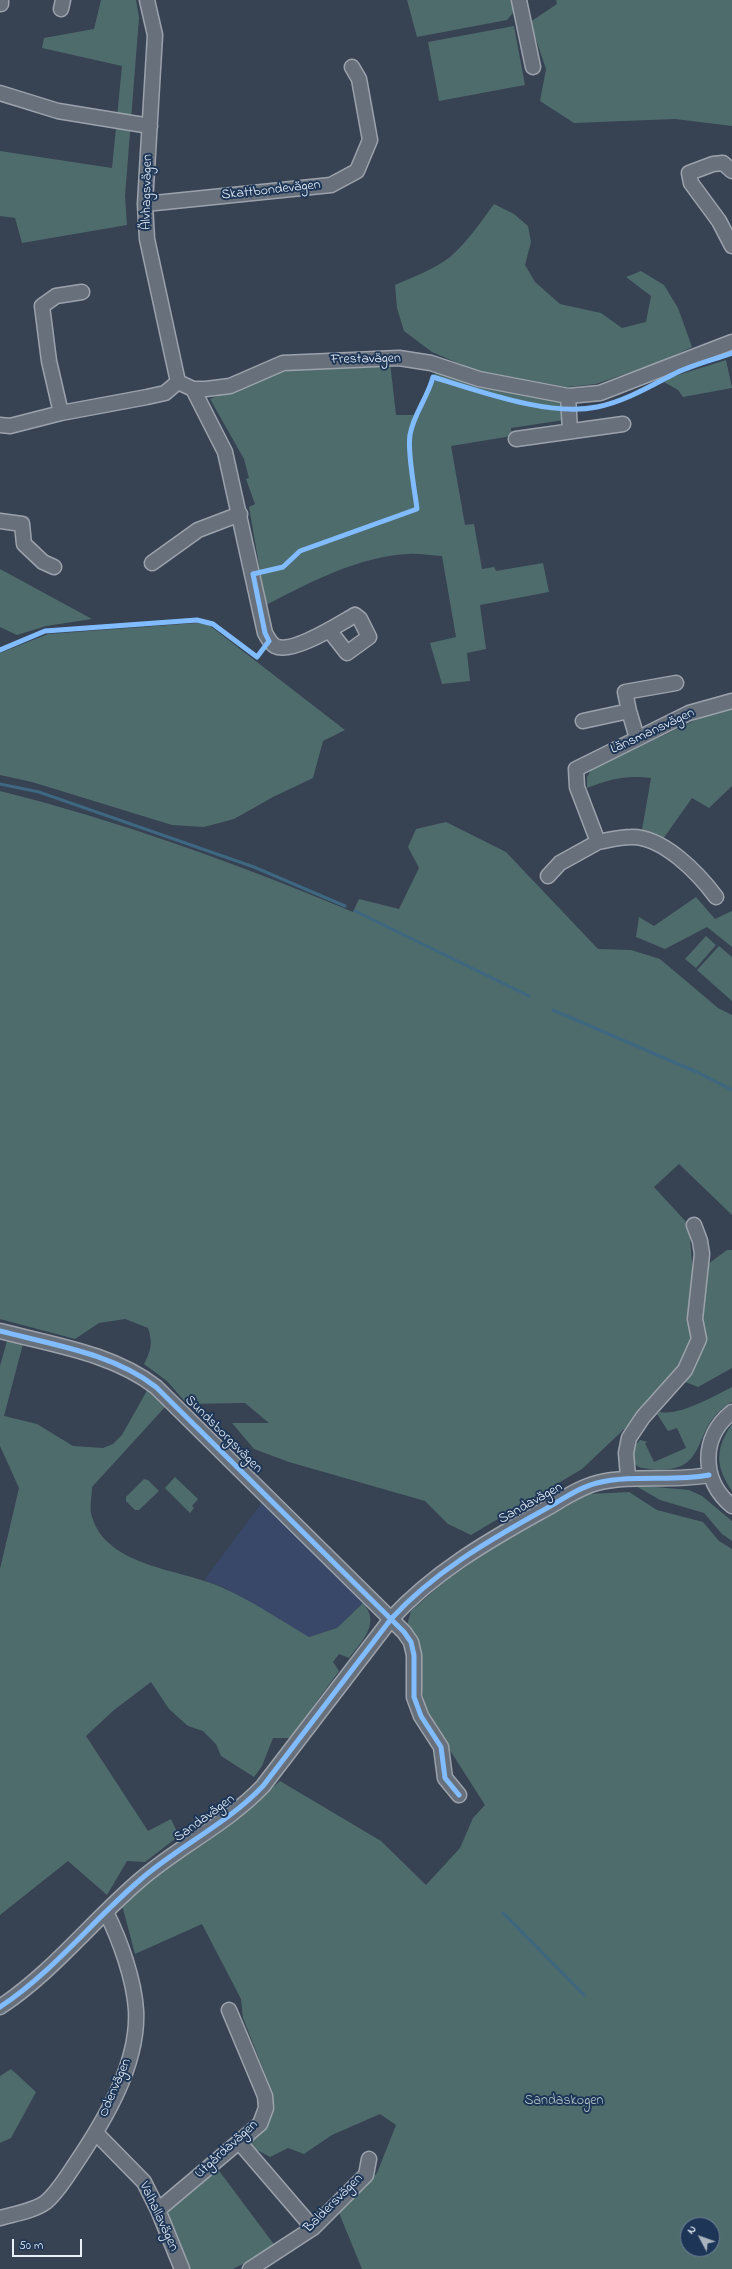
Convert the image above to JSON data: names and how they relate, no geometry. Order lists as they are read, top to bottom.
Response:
{
  "streets": {
    "street": [
      "Skattbondevägen",
      "Älvhagsvägen",
      "Frestavägen",
      "Länsmansvägen",
      "Sundsborgsvägen",
      "Sandavägen",
      "Odenvägen",
      "Utgårdavägen",
      "Baldersvägen",
      "Valhallavägen"
    ]
  },
  "crossings": [
    ["Skattbondevägen", "Älvhagsvägen"],
    ["Sundsborgsvägen", "Sandavägen"],
    ["Sandavägen", "Odenvägen"],
    ["Odenvägen", "Valhallavägen"],
    ["Utgårdavägen", "Valhallavägen"]
  ],
  "parks": ["Sandaskogen"],
  "scale_bar": "50 m",
  "north": "top left"
}
